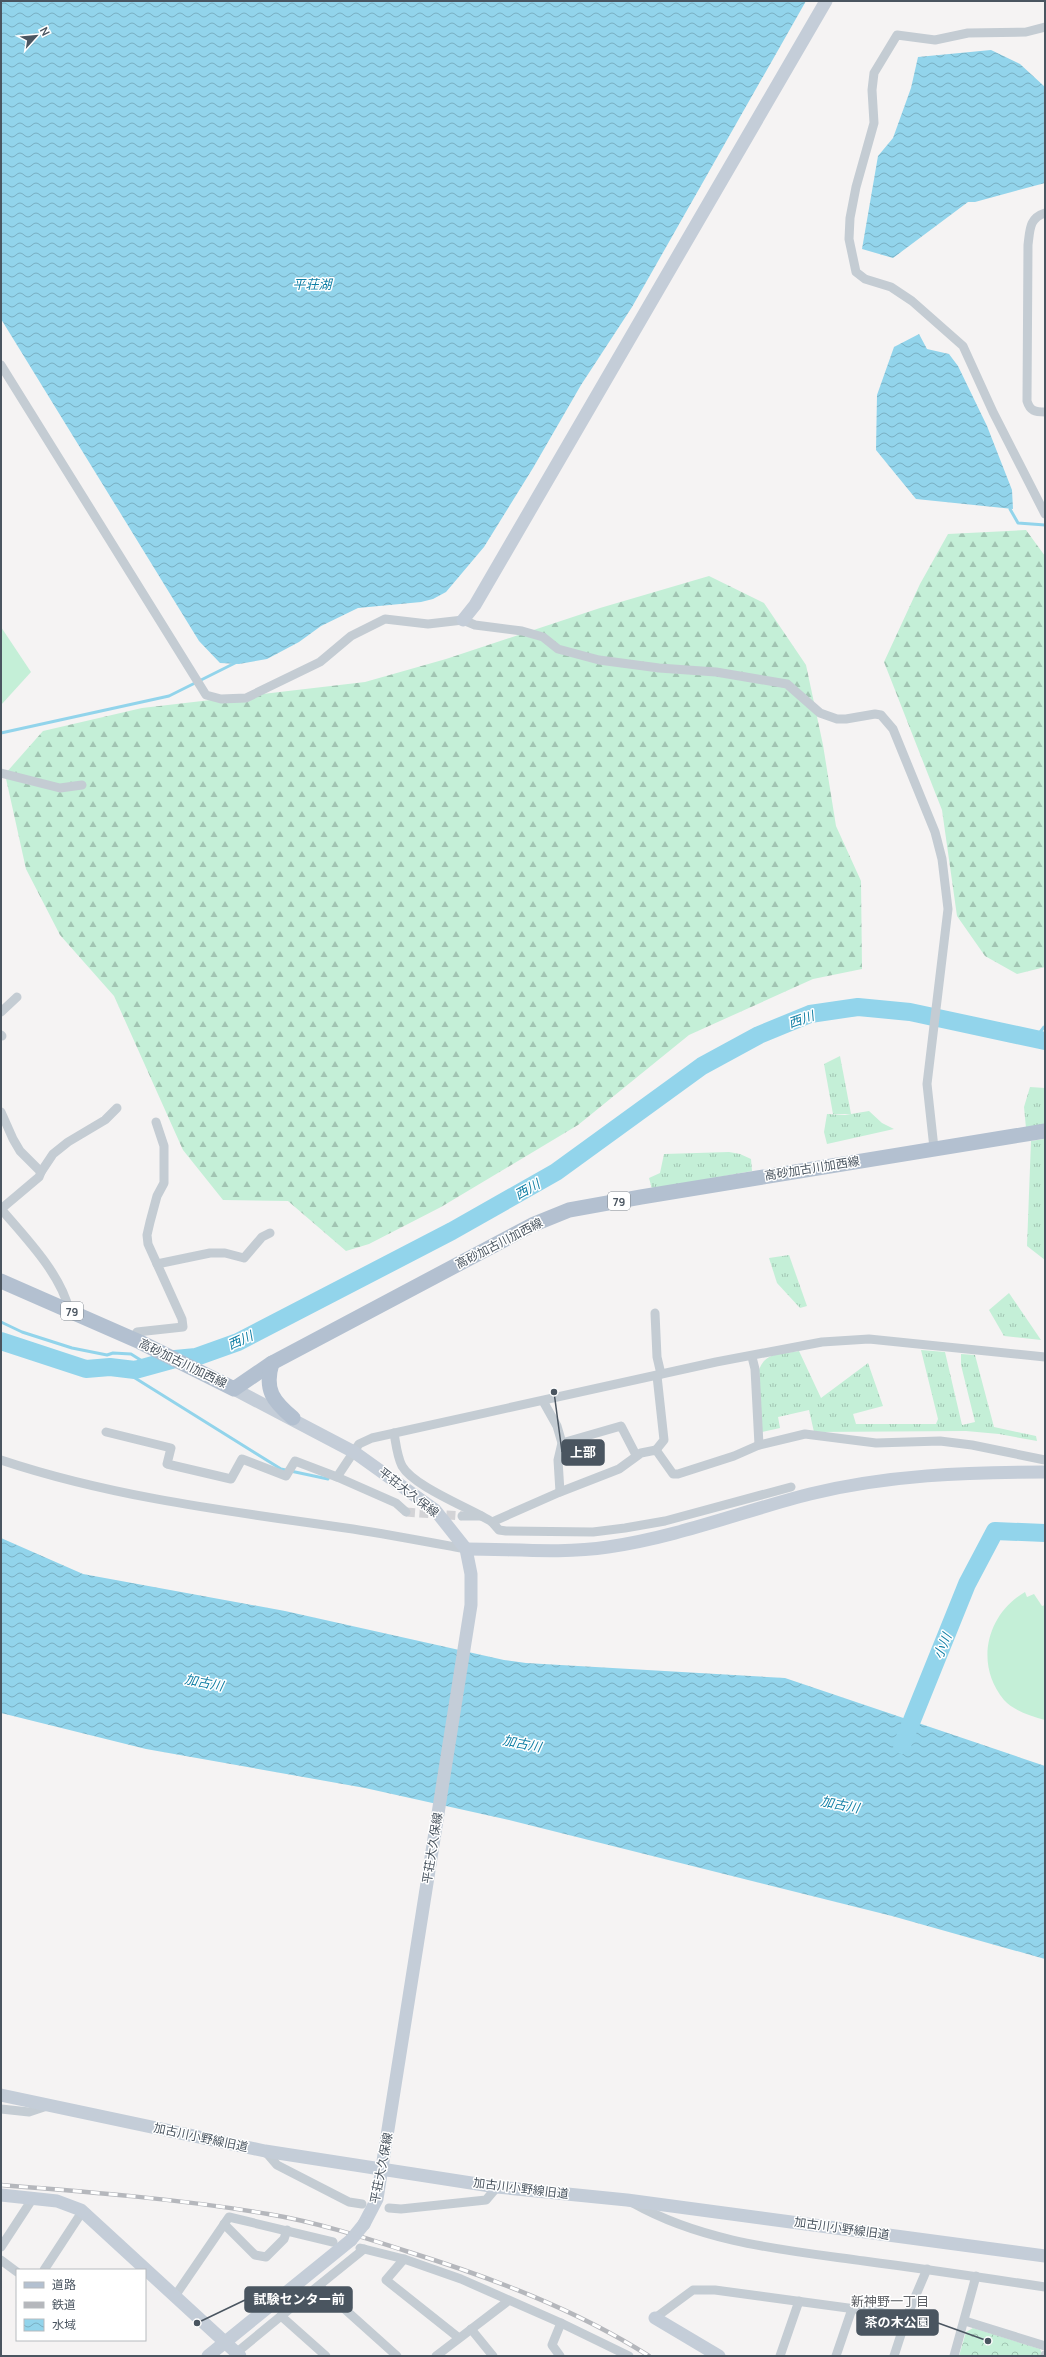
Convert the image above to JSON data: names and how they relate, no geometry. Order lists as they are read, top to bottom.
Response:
{
  "streets": {
    "main road": ["高砂加古川加西線", "79"],
    "street": ["平荘大久保線", "加古川小野線旧道"]
  },
  "crossings": [
    ["高砂加古川加西線", "平荘大久保線"],
    ["平荘大久保線", "加古川小野線旧道"]
  ],
  "districts": ["新神野一丁目"],
  "water": [
    "平荘湖",
    "西川",
    "小川",
    "加古川"
  ],
  "places": ["上部", "試験センター前", "茶の木公園"],
  "legend": ["道路", "鉄道", "水域"],
  "north": "top right"
}
